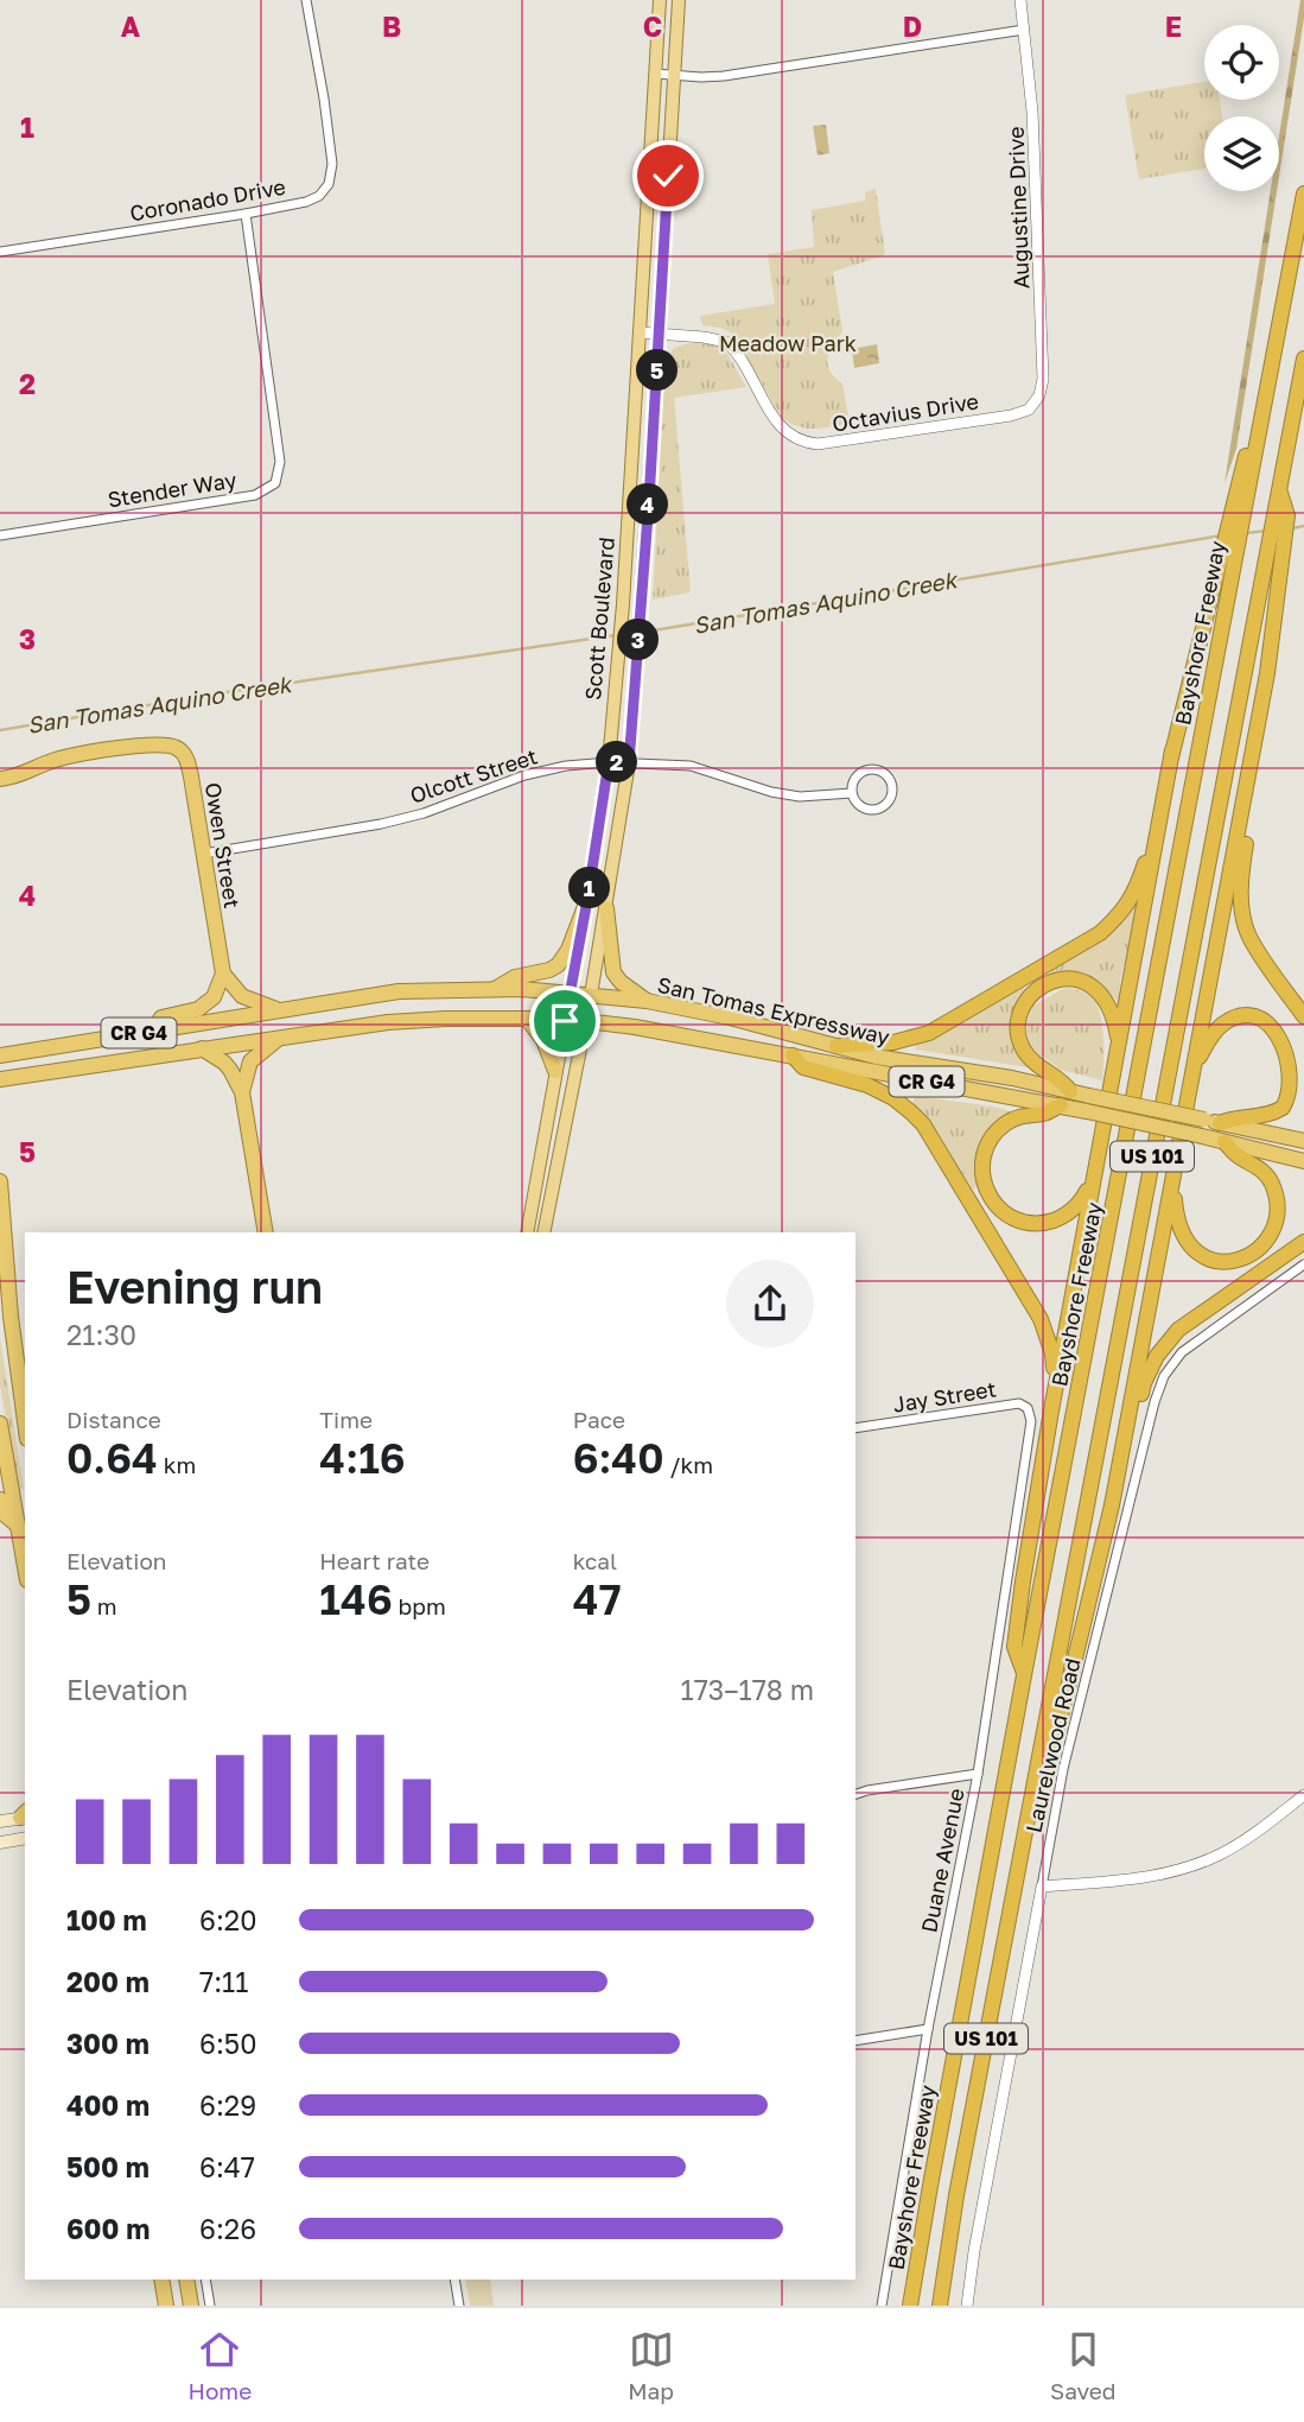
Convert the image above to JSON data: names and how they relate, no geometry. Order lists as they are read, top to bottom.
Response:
{
  "streets": {
    "highway": [
      "Bayshore Freeway",
      "Owen Street",
      "San Tomas Expressway",
      "CR G4",
      "US 101"
    ],
    "main road": ["Scott Boulevard"],
    "street": [
      "Coronado Drive",
      "Augustine Drive",
      "Octavius Drive",
      "Stender Way",
      "Olcott Street",
      "Jay Street",
      "Laurelwood Road",
      "Duane Avenue"
    ]
  },
  "crossings": [
    ["Coronado Drive", "Stender Way"],
    ["Augustine Drive", "Octavius Drive"],
    ["Octavius Drive", "Scott Boulevard"],
    ["Scott Boulevard", "Olcott Street"],
    ["Scott Boulevard", "San Tomas Expressway"],
    ["Olcott Street", "Owen Street"],
    ["San Tomas Expressway", "CR G4"],
    ["Jay Street", "Duane Avenue"]
  ],
  "water": ["San Tomas Aquino Creek"],
  "parks": ["Meadow Park"],
  "page": {
    "pins": [
      "5",
      "4",
      "3",
      "2",
      "1"
    ],
    "heading": ["Evening run", "21:30"],
    "stats": [
      ["Distance", "0.64 km"],
      ["Time", "4:16"],
      ["Pace", "6:40 /km"],
      ["Elevation", "5 m"],
      ["Heart rate", "146 bpm"],
      ["kcal", "47"]
    ],
    "chart": ["Elevation", "173–178 m"],
    "list": [
      {
        "name": "100 m",
        "note": "6:20"
      },
      {
        "name": "200 m",
        "note": "7:11"
      },
      {
        "name": "300 m",
        "note": "6:50"
      },
      {
        "name": "400 m",
        "note": "6:29"
      },
      {
        "name": "500 m",
        "note": "6:47"
      },
      {
        "name": "600 m",
        "note": "6:26"
      }
    ],
    "tabs": ["Home", "Map", "Saved"]
  },
  "grid": {
    "columns": [
      "A",
      "B",
      "C",
      "D",
      "E"
    ],
    "rows": [
      "1",
      "2",
      "3",
      "4",
      "5"
    ]
  }
}
